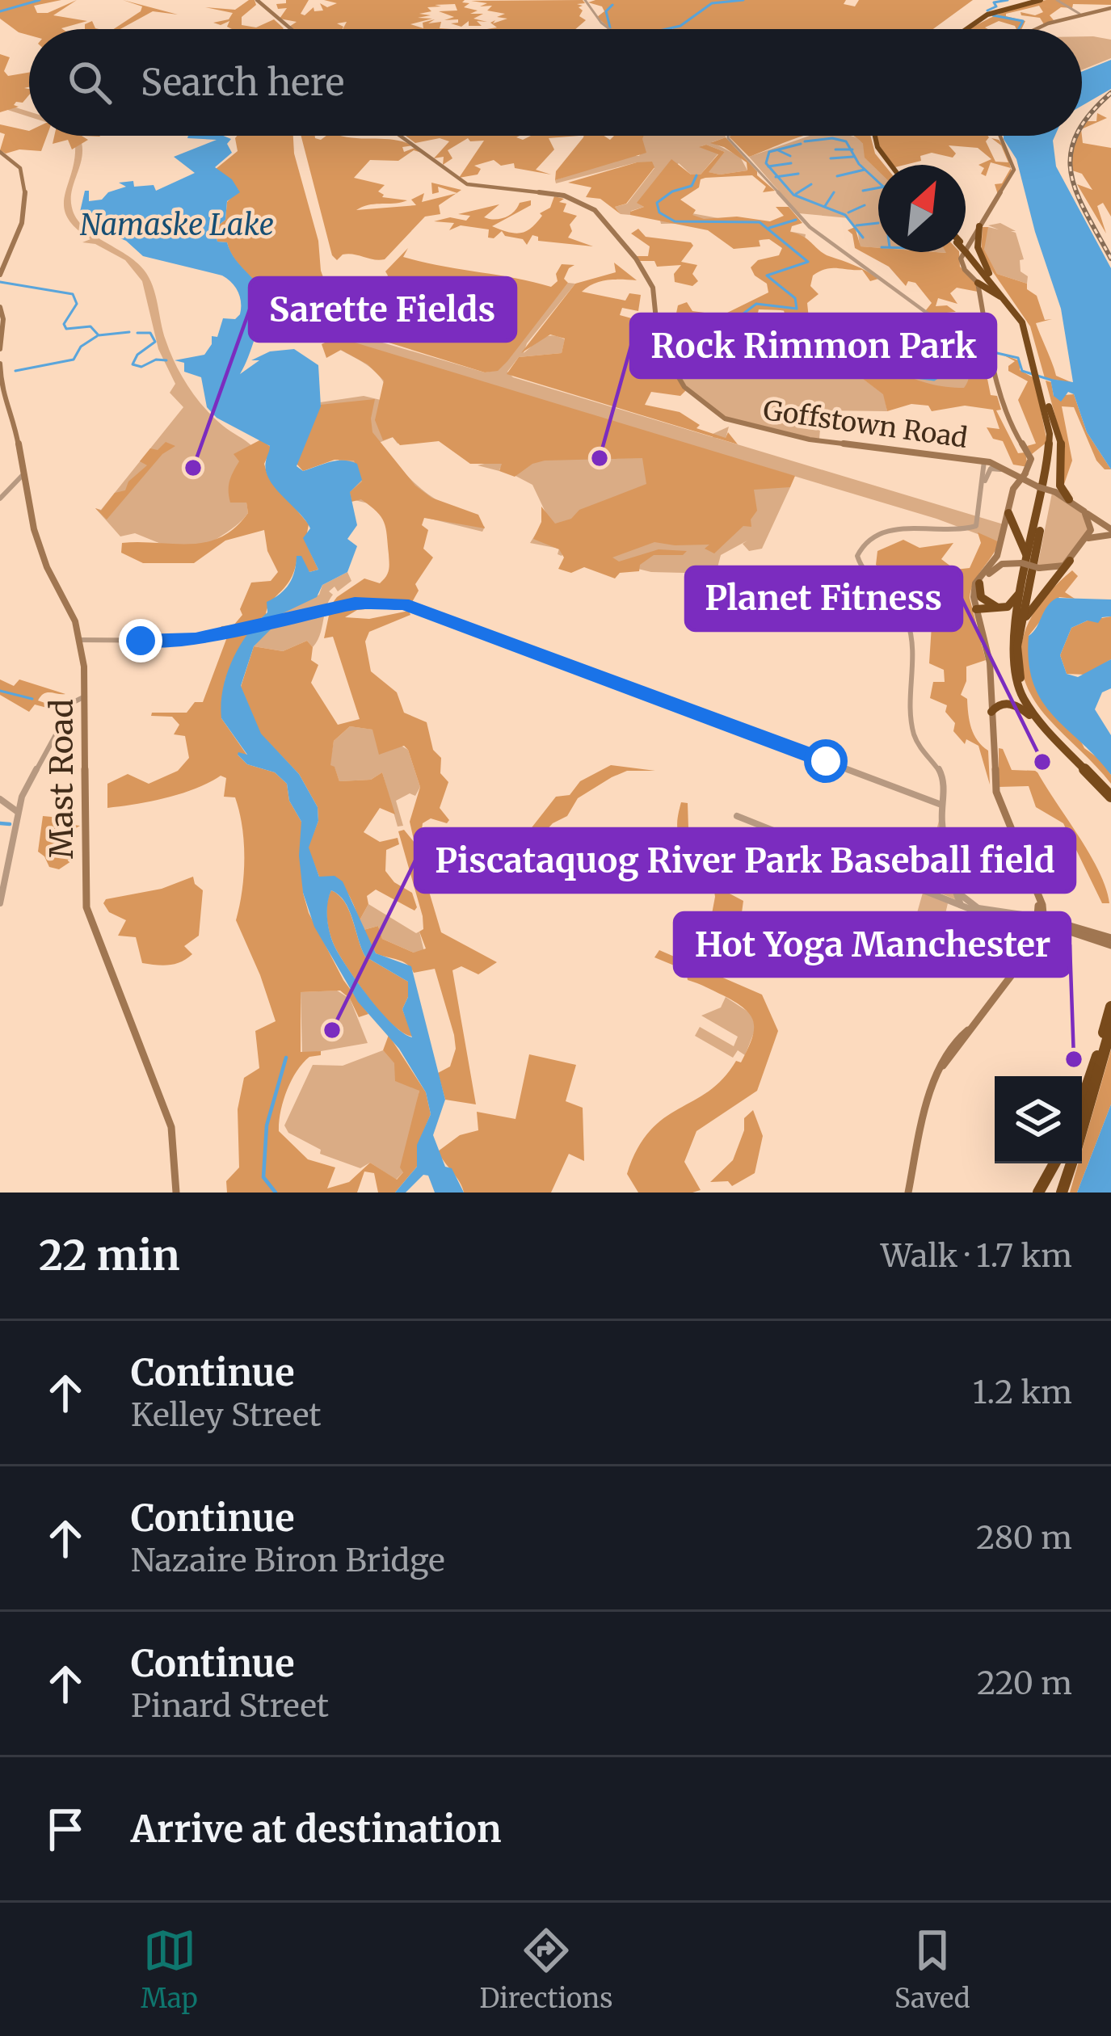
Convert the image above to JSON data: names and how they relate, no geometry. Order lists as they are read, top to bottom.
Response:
{
  "streets": {
    "main road": ["Goffstown Road", "Mast Road"]
  },
  "water": ["Namaske Lake"],
  "places": [
    "Rock Rimmon Park",
    "Sarette Fields",
    "Planet Fitness",
    "Piscataquog River Park Baseball field",
    "Hot Yoga Manchester"
  ],
  "north": "top right",
  "page": {
    "search": "Search here",
    "heading": ["22 min", "Walk · 1.7 km"],
    "list": [
      ["Continue", "Kelley Street", "1.2 km"],
      ["Continue", "Nazaire Biron Bridge", "280 m"],
      ["Continue", "Pinard Street", "220 m"],
      "Arrive at destination"
    ],
    "nav": ["Map", "Directions", "Saved"]
  }
}
